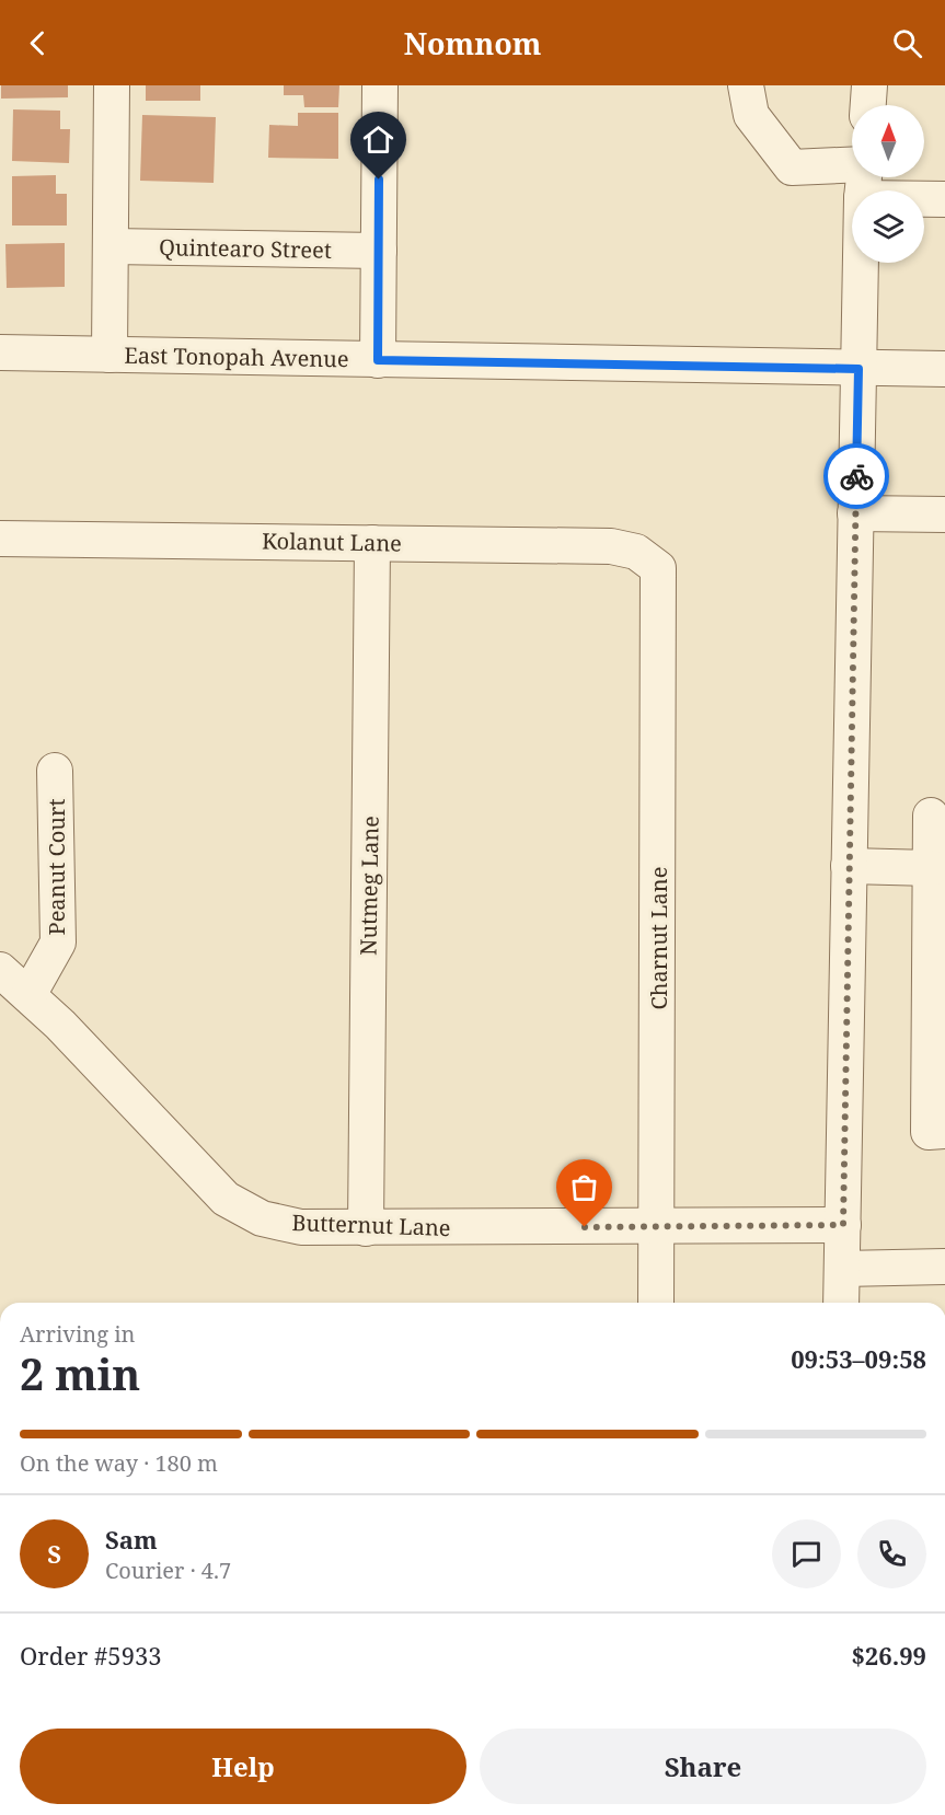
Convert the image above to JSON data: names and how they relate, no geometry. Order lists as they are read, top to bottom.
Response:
{
  "streets": {
    "street": [
      "Quintearo Street",
      "East Tonopah Avenue",
      "Kolanut Lane",
      "Peanut Court",
      "Nutmeg Lane",
      "Charnut Lane",
      "Butternut Lane"
    ]
  },
  "crossings": [
    ["Kolanut Lane", "Nutmeg Lane"],
    ["Kolanut Lane", "Charnut Lane"],
    ["Peanut Court", "Butternut Lane"],
    ["Nutmeg Lane", "Butternut Lane"],
    ["Charnut Lane", "Butternut Lane"]
  ],
  "north": "top",
  "page": {
    "header": "Nomnom",
    "heading": ["2 min", "Arriving in", "09:53–09:58"],
    "panel": [
      "Sam",
      "Courier · 4.7",
      "Order #5933",
      "$26.99"
    ],
    "bar": "On the way · 180 m",
    "round": "S",
    "buttons": ["Help", "Share"]
  }
}
